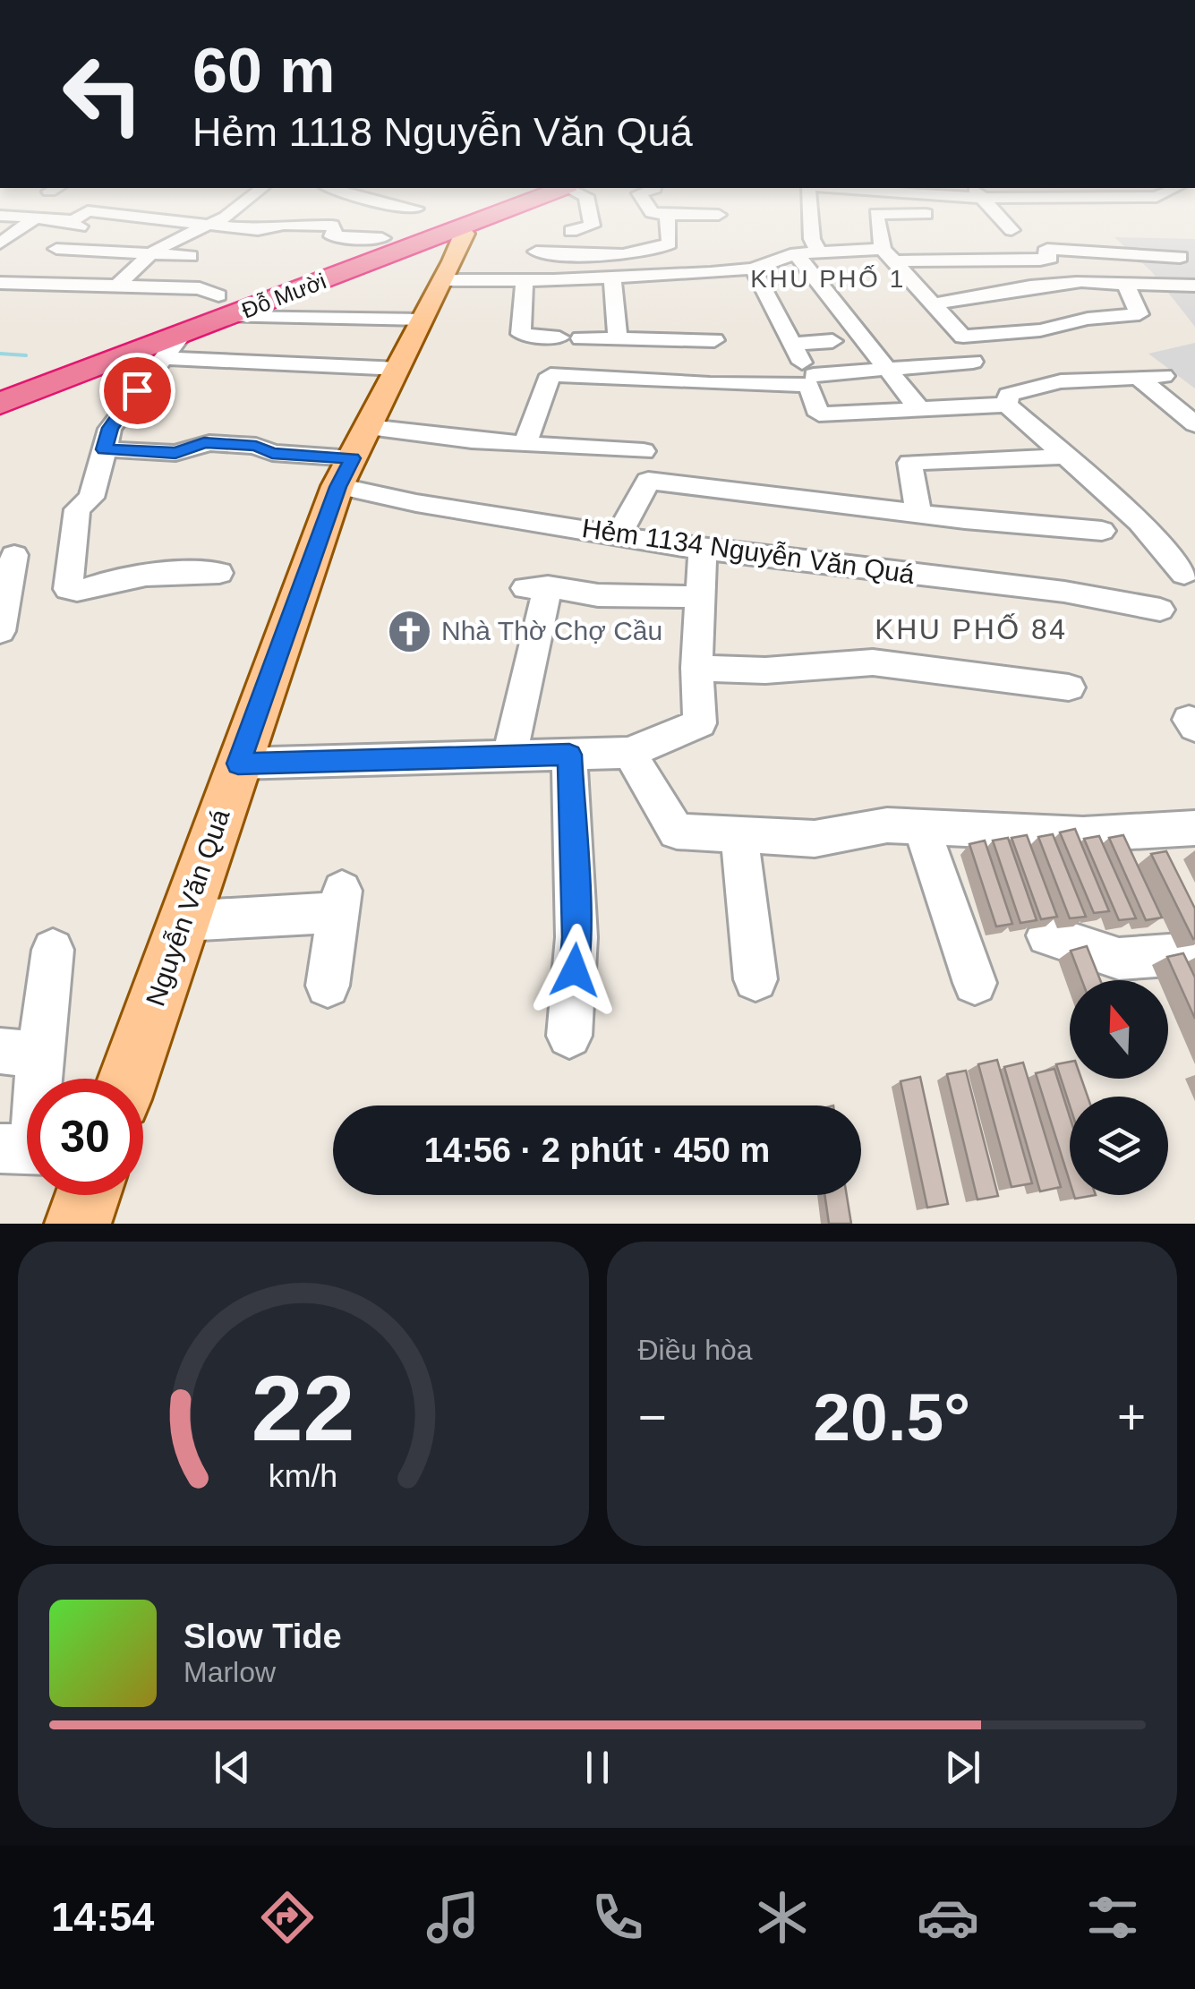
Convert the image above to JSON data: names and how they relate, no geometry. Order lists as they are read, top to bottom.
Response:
{
  "streets": {
    "highway": ["Đỗ Mười"],
    "main road": ["Nguyễn Văn Quá"],
    "street": ["Hẻm 1134 Nguyễn Văn Quá"]
  },
  "crossings": [
    ["Đỗ Mười", "Nguyễn Văn Quá"],
    ["Hẻm 1134 Nguyễn Văn Quá", "Nguyễn Văn Quá"]
  ],
  "districts": ["KHU PHỐ 1", "KHU PHỐ 84"],
  "places": {
    "church": ["Nhà Thờ Chợ Cầu"]
  },
  "north": "top",
  "page": {
    "turn": ["60 m", "Hẻm 1118 Nguyễn Văn Quá"],
    "limit": "30",
    "trip": "14:56 · 2 phút · 450 m",
    "tile": "Điều hòa",
    "heat": ["−", "20.5°", "+"],
    "song": ["Slow Tide", "Marlow"],
    "tabs": "14:54",
    "gauge": ["22", "km/h"]
  }
}
